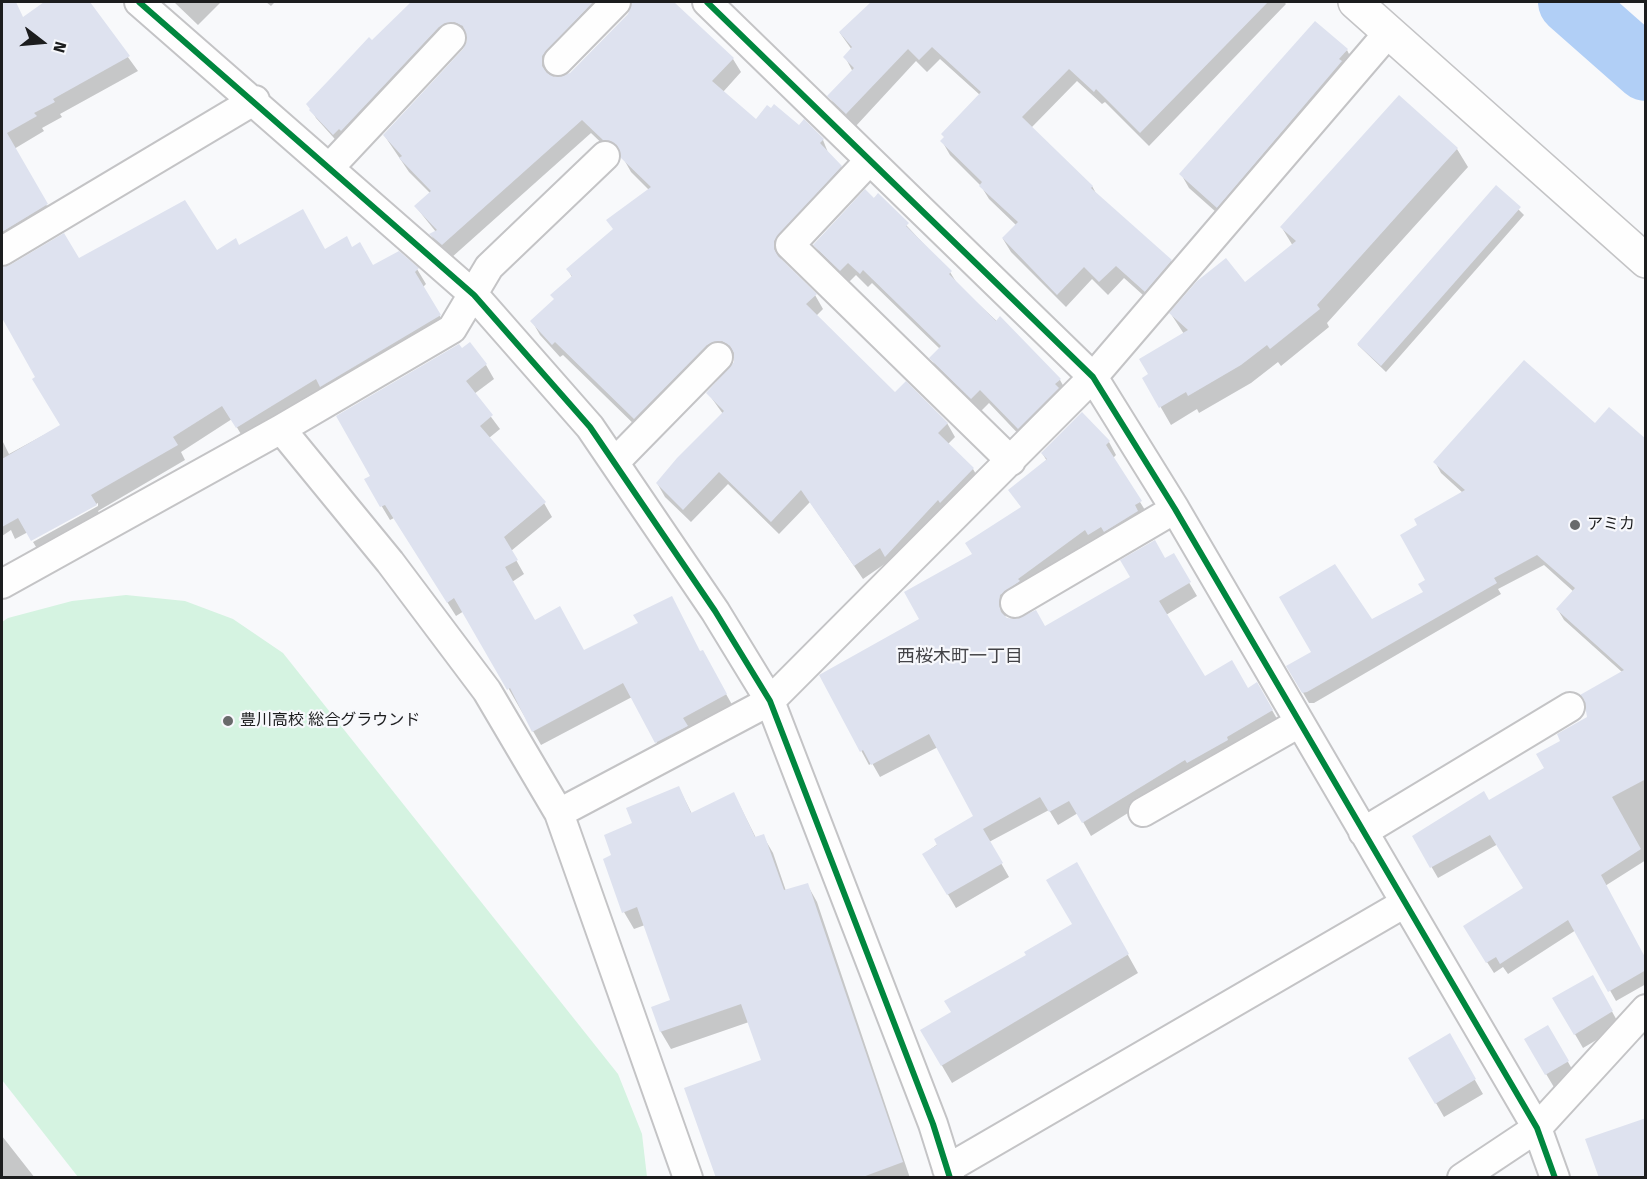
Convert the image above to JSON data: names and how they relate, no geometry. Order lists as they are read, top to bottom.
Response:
{
  "districts": ["西桜木町一丁目"],
  "places": ["アミカ", "豊川高校 総合グラウンド"],
  "north": "right"
}
